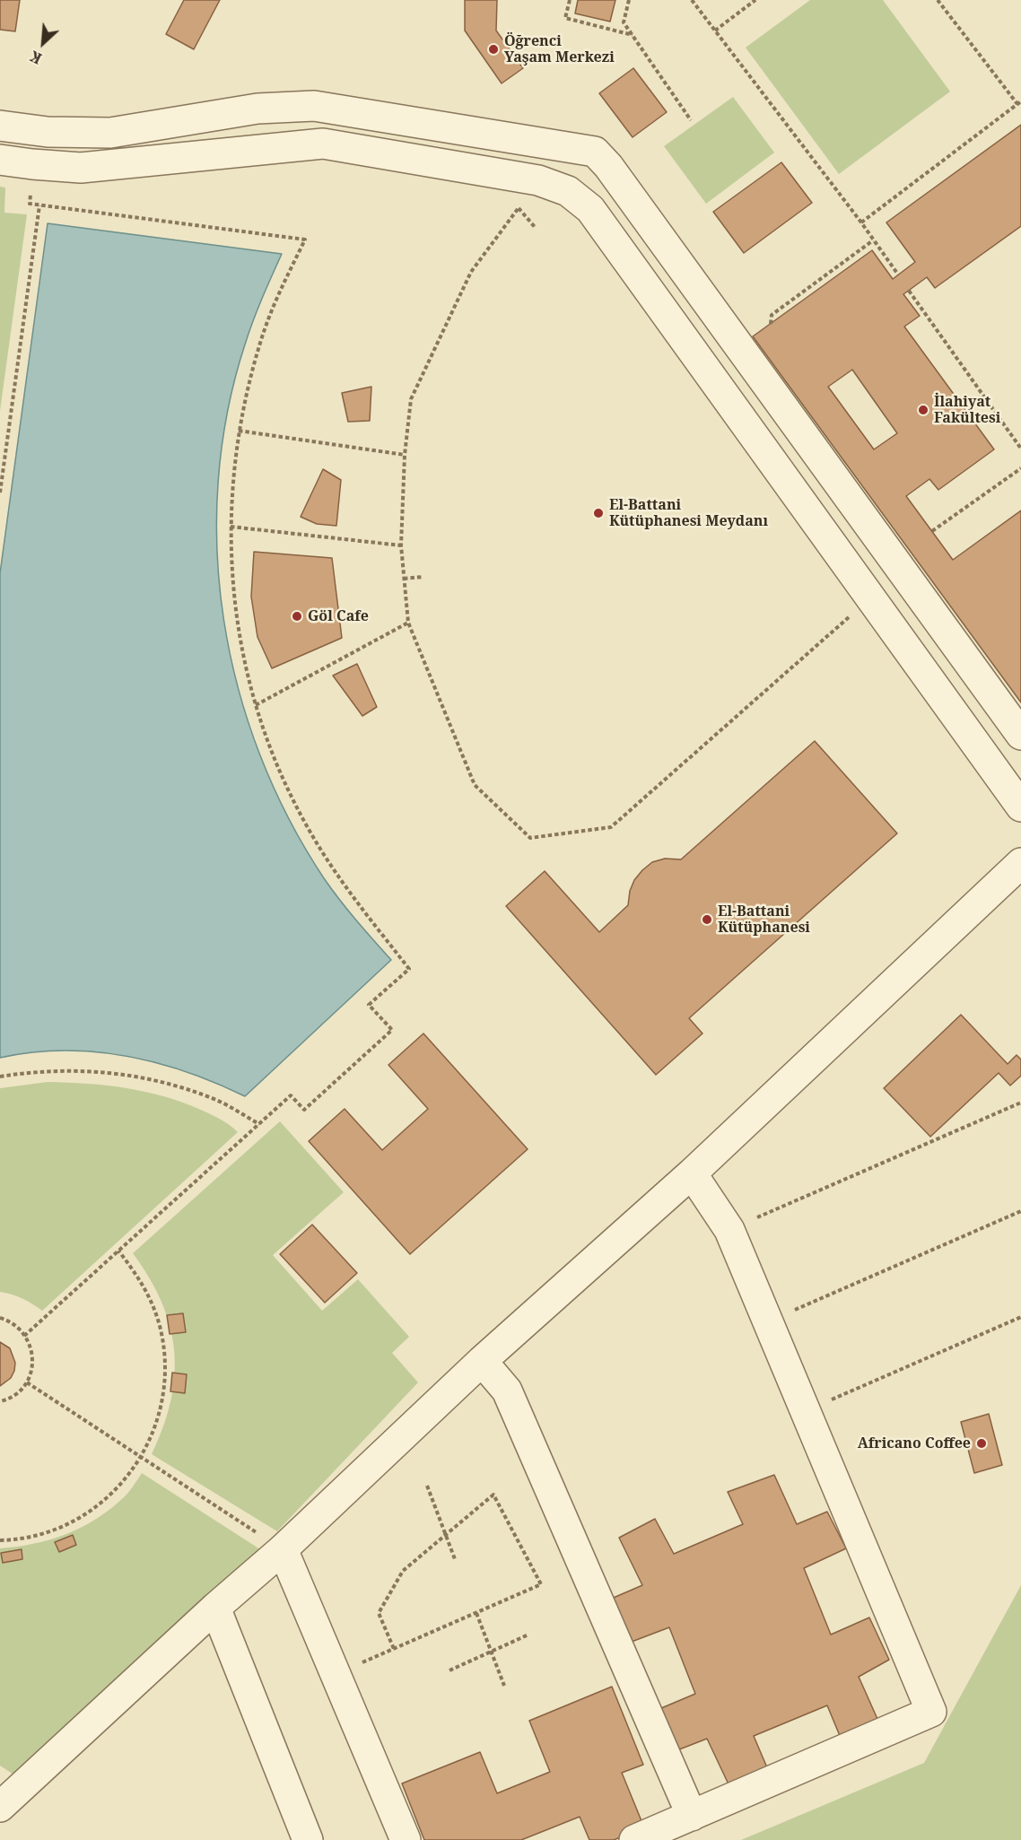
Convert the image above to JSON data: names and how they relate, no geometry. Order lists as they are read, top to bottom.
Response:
{
  "places": [
    "Öğrenci Yaşam Merkezi",
    "İlahiyat Fakültesi",
    "El-Battani Kütüphanesi Meydanı",
    "Göl Cafe",
    "El-Battani Kütüphanesi",
    "Africano Coffee"
  ],
  "north": "bottom left"
}
